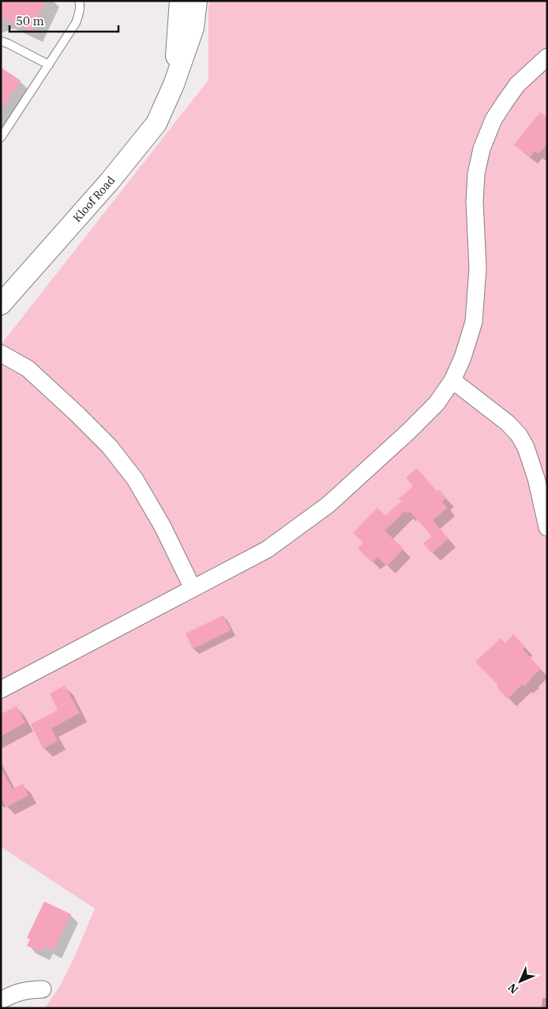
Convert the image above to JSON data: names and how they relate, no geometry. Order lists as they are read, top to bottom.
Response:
{
  "streets": {
    "street": ["Kloof Road"]
  },
  "scale_bar": "50 m",
  "north": "bottom left"
}
